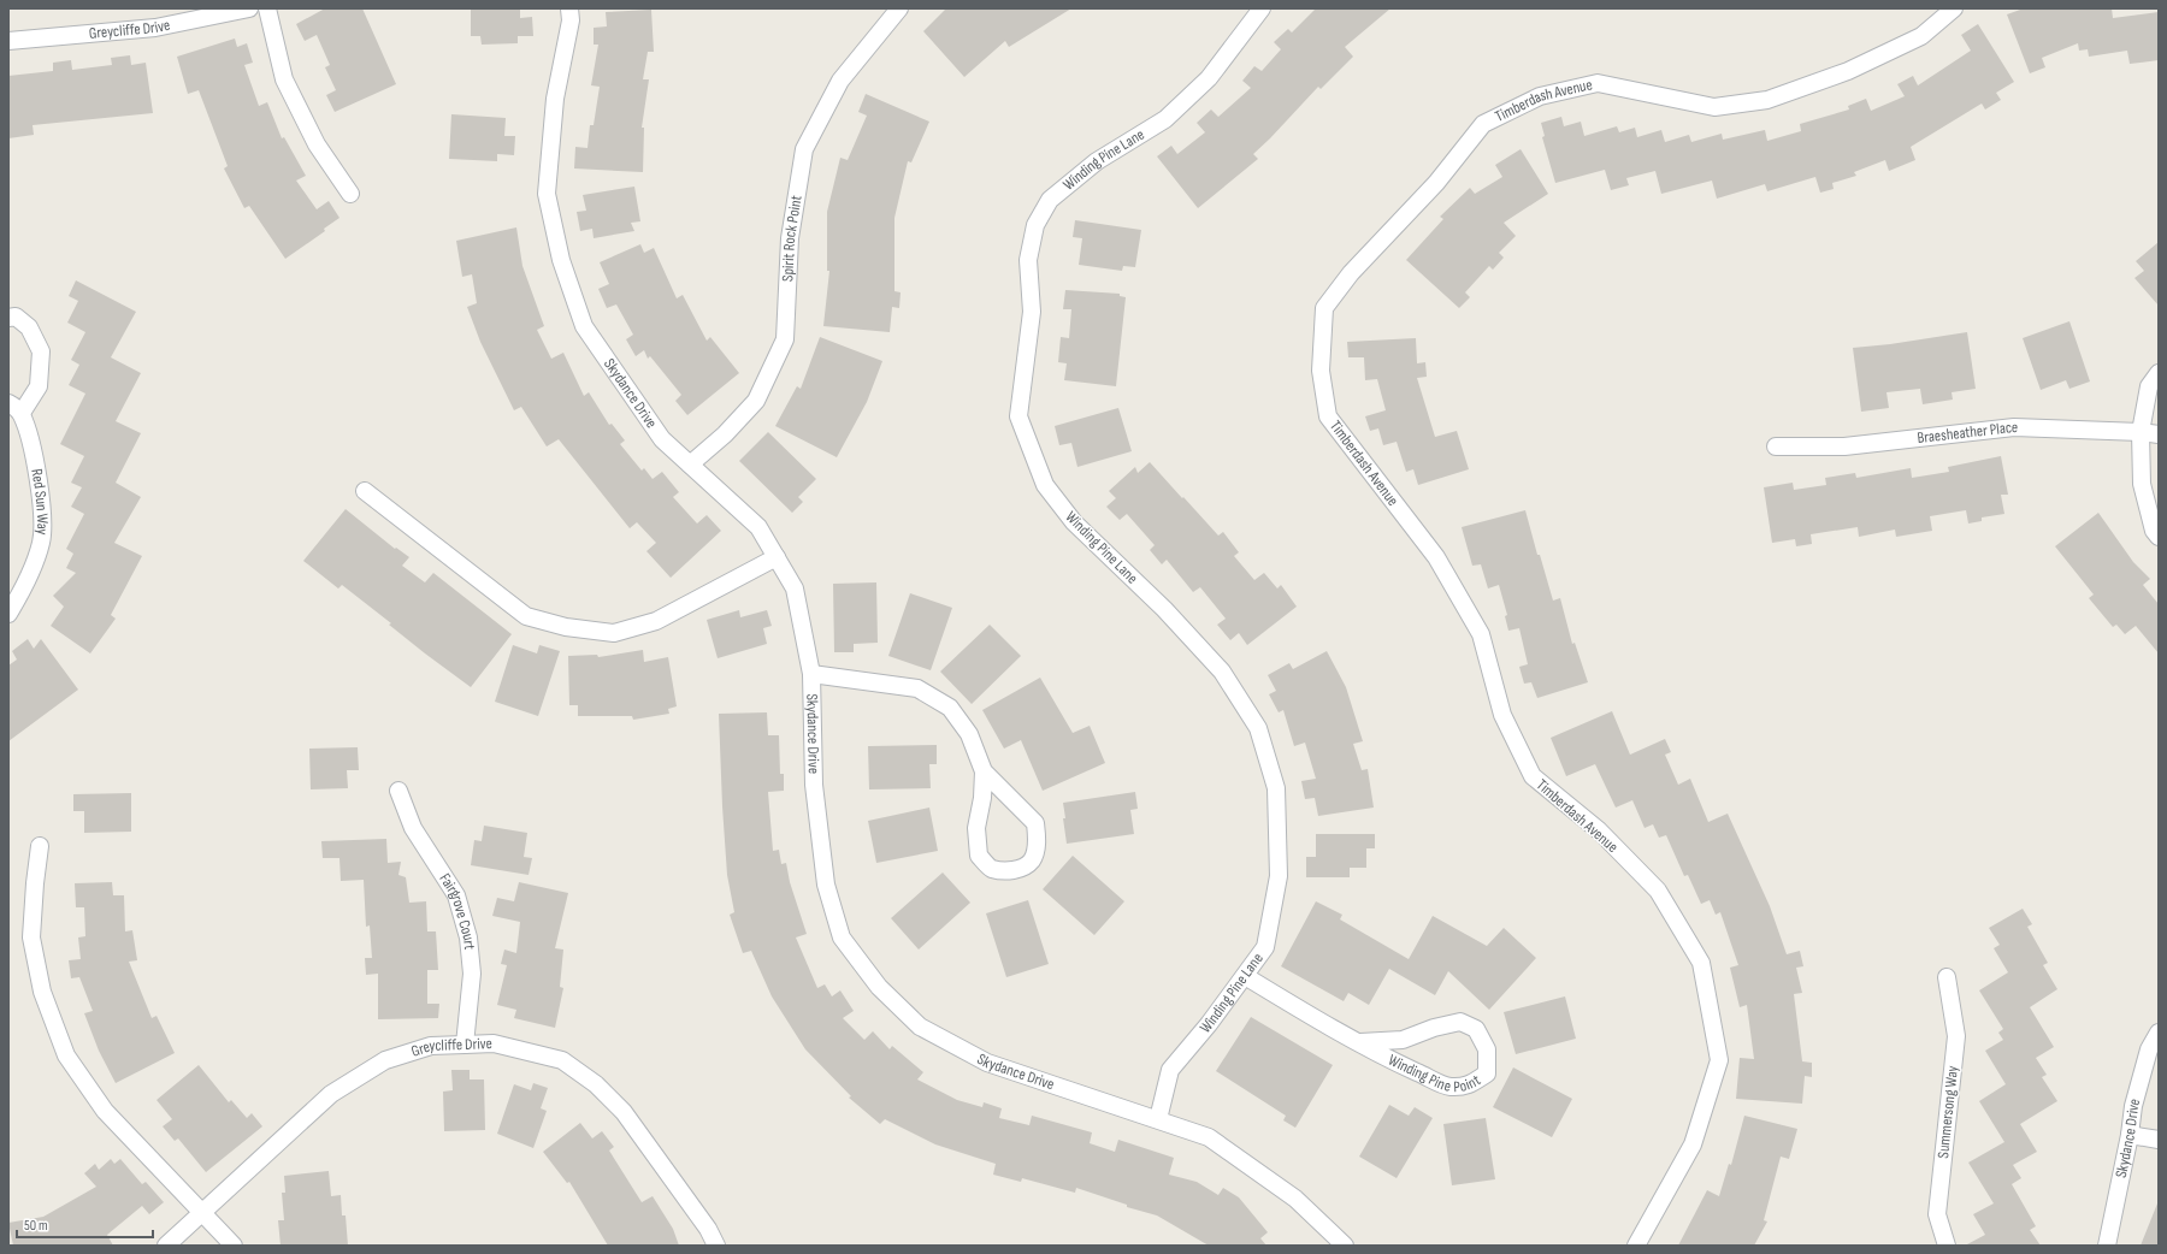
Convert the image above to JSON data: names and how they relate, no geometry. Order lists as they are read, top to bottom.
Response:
{
  "streets": {
    "street": [
      "Greycliffe Drive",
      "Timberdash Avenue",
      "Winding Pine Lane",
      "Spirit Rock Point",
      "Skydance Drive",
      "Braesheather Place",
      "Red Sun Way",
      "Fairgrove Court",
      "Winding Pine Point",
      "Summersong Way"
    ]
  },
  "crossings": [
    ["Greycliffe Drive", "Fairgrove Court"],
    ["Winding Pine Lane", "Skydance Drive"],
    ["Winding Pine Lane", "Winding Pine Point"],
    ["Spirit Rock Point", "Skydance Drive"]
  ],
  "scale_bar": "50 m"
}
